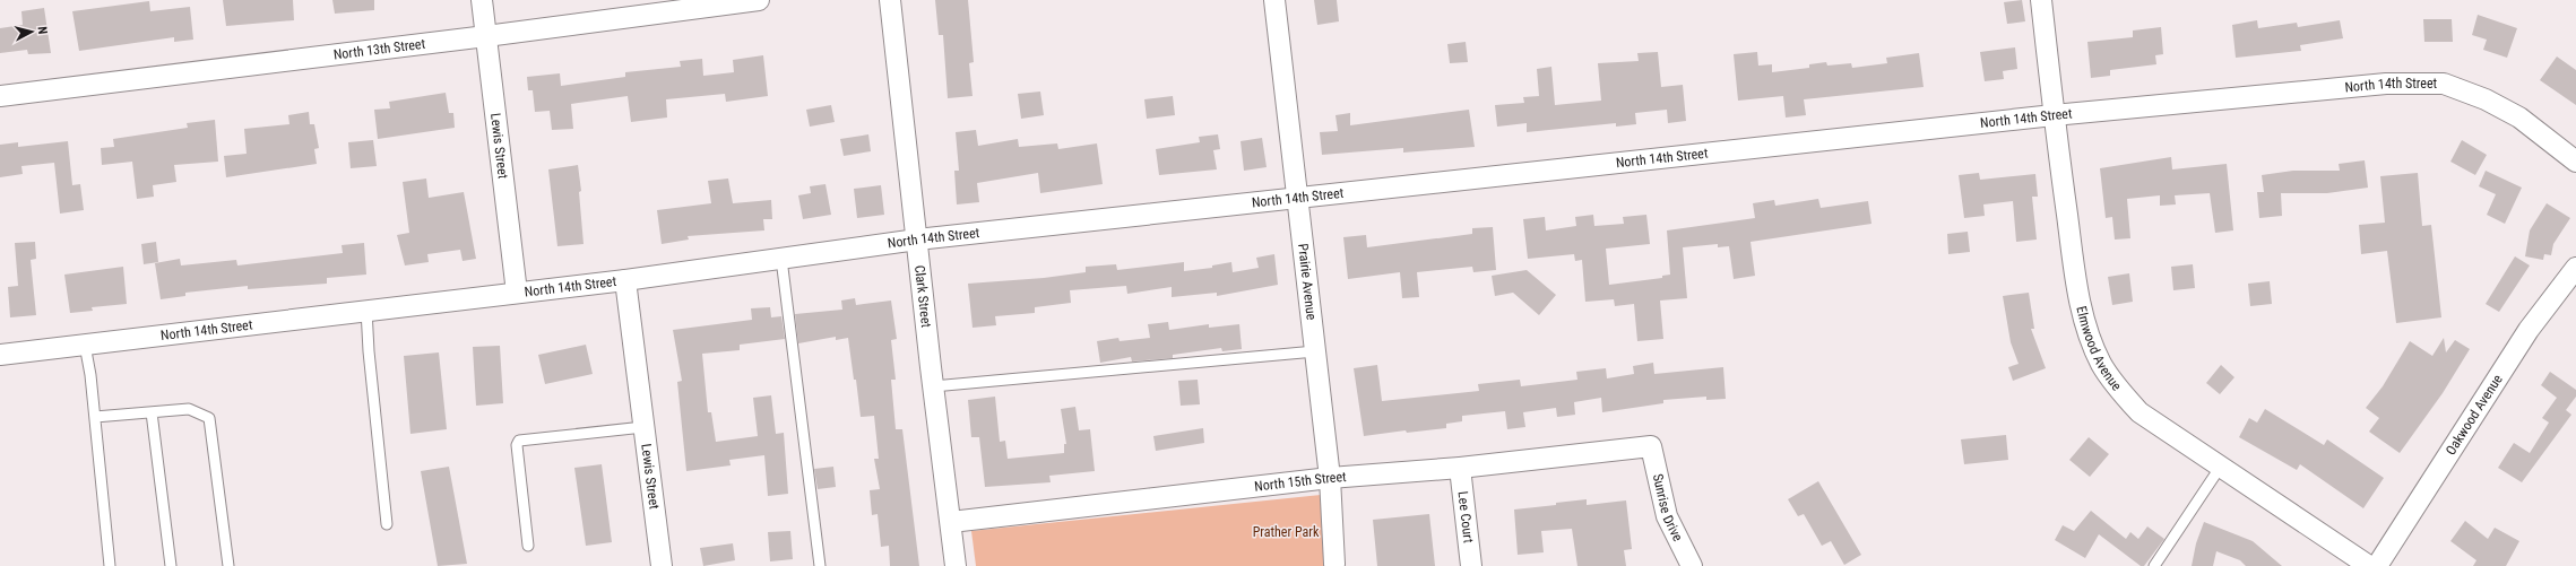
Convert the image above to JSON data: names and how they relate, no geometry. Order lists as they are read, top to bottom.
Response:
{
  "streets": {
    "street": [
      "North 13th Street",
      "North 14th Street",
      "Lewis Street",
      "Prairie Avenue",
      "Clark Street",
      "Elmwood Avenue",
      "Oakwood Avenue",
      "North 15th Street",
      "Sunrise Drive",
      "Lee Court"
    ]
  },
  "crossings": [
    ["North 13th Street", "Lewis Street"],
    ["North 14th Street", "Lewis Street"],
    ["North 14th Street", "Prairie Avenue"],
    ["North 14th Street", "Clark Street"],
    ["North 14th Street", "Elmwood Avenue"],
    ["Prairie Avenue", "North 15th Street"],
    ["Clark Street", "North 15th Street"],
    ["North 15th Street", "Sunrise Drive"],
    ["North 15th Street", "Lee Court"]
  ],
  "parks": ["Prather Park"],
  "north": "right"
}
